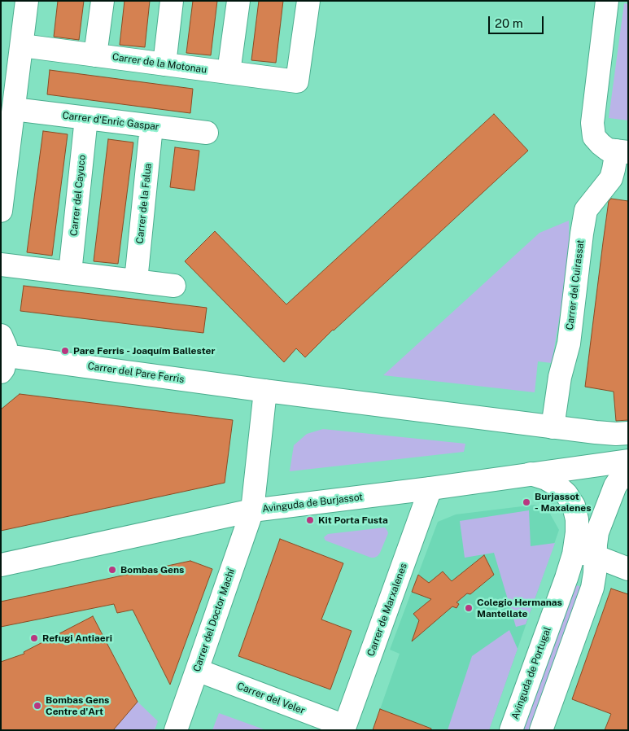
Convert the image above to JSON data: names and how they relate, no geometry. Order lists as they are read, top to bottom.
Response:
{
  "streets": {
    "street": [
      "Carrer de la Motonau",
      "Carrer d'Enric Gaspar",
      "Carrer del Cayuco",
      "Carrer de la Falua",
      "Carrer del Cuirassat",
      "Carrer del Pare Ferris",
      "Avinguda de Burjassot",
      "Carrer de Marxalenes",
      "Carrer del Doctor Machí",
      "Avinguda de Portugal",
      "Carrer del Veler"
    ]
  },
  "crossings": [
    ["Carrer d'Enric Gaspar", "Carrer del Cayuco"],
    ["Carrer d'Enric Gaspar", "Carrer de la Falua"],
    ["Carrer del Pare Ferris", "Carrer del Doctor Machí"],
    ["Avinguda de Burjassot", "Carrer de Marxalenes"],
    ["Avinguda de Burjassot", "Carrer del Doctor Machí"],
    ["Avinguda de Burjassot", "Avinguda de Portugal"],
    ["Carrer de Marxalenes", "Carrer del Veler"],
    ["Carrer del Doctor Machí", "Carrer del Veler"]
  ],
  "places": [
    "Pare Ferris - Joaquím Ballester",
    "Burjassot - Maxalenes",
    "Kit Porta Fusta",
    "Bombas Gens",
    "Colegio Hermanas Mantellate",
    "Refugi Antiaeri",
    "Bombas Gens Centre d'Art"
  ],
  "scale_bar": "20 m"
}
